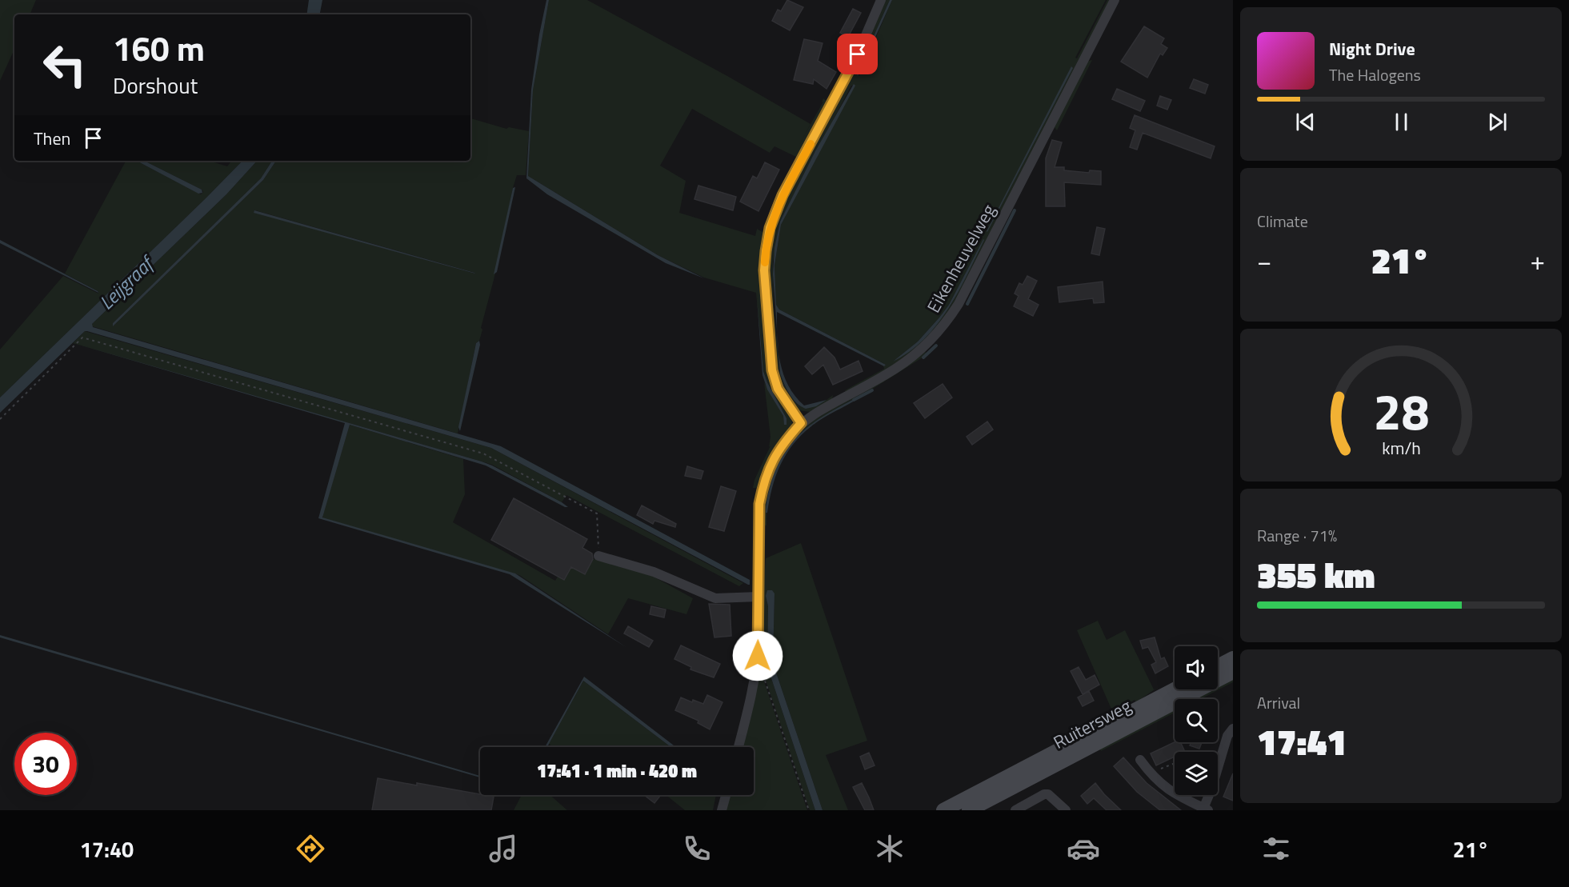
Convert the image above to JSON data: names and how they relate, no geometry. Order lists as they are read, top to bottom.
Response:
{
  "streets": {
    "street": ["Eikenheuvelweg", "Ruitersweg"]
  },
  "water": ["Leijgraaf"],
  "page": {
    "turn": ["160 m", "Dorshout"],
    "song": ["Night Drive", "The Halogens"],
    "then": "Then",
    "tile": [
      "Climate",
      ["Range · 71%", "355 km"],
      ["Arrival", "17:41"]
    ],
    "heat": ["−", "21°", "+"],
    "limit": "30",
    "trip": "17:41 · 1 min · 420 m",
    "tabs": ["17:40", "21°"],
    "gauge": ["28", "km/h"]
  }
}
